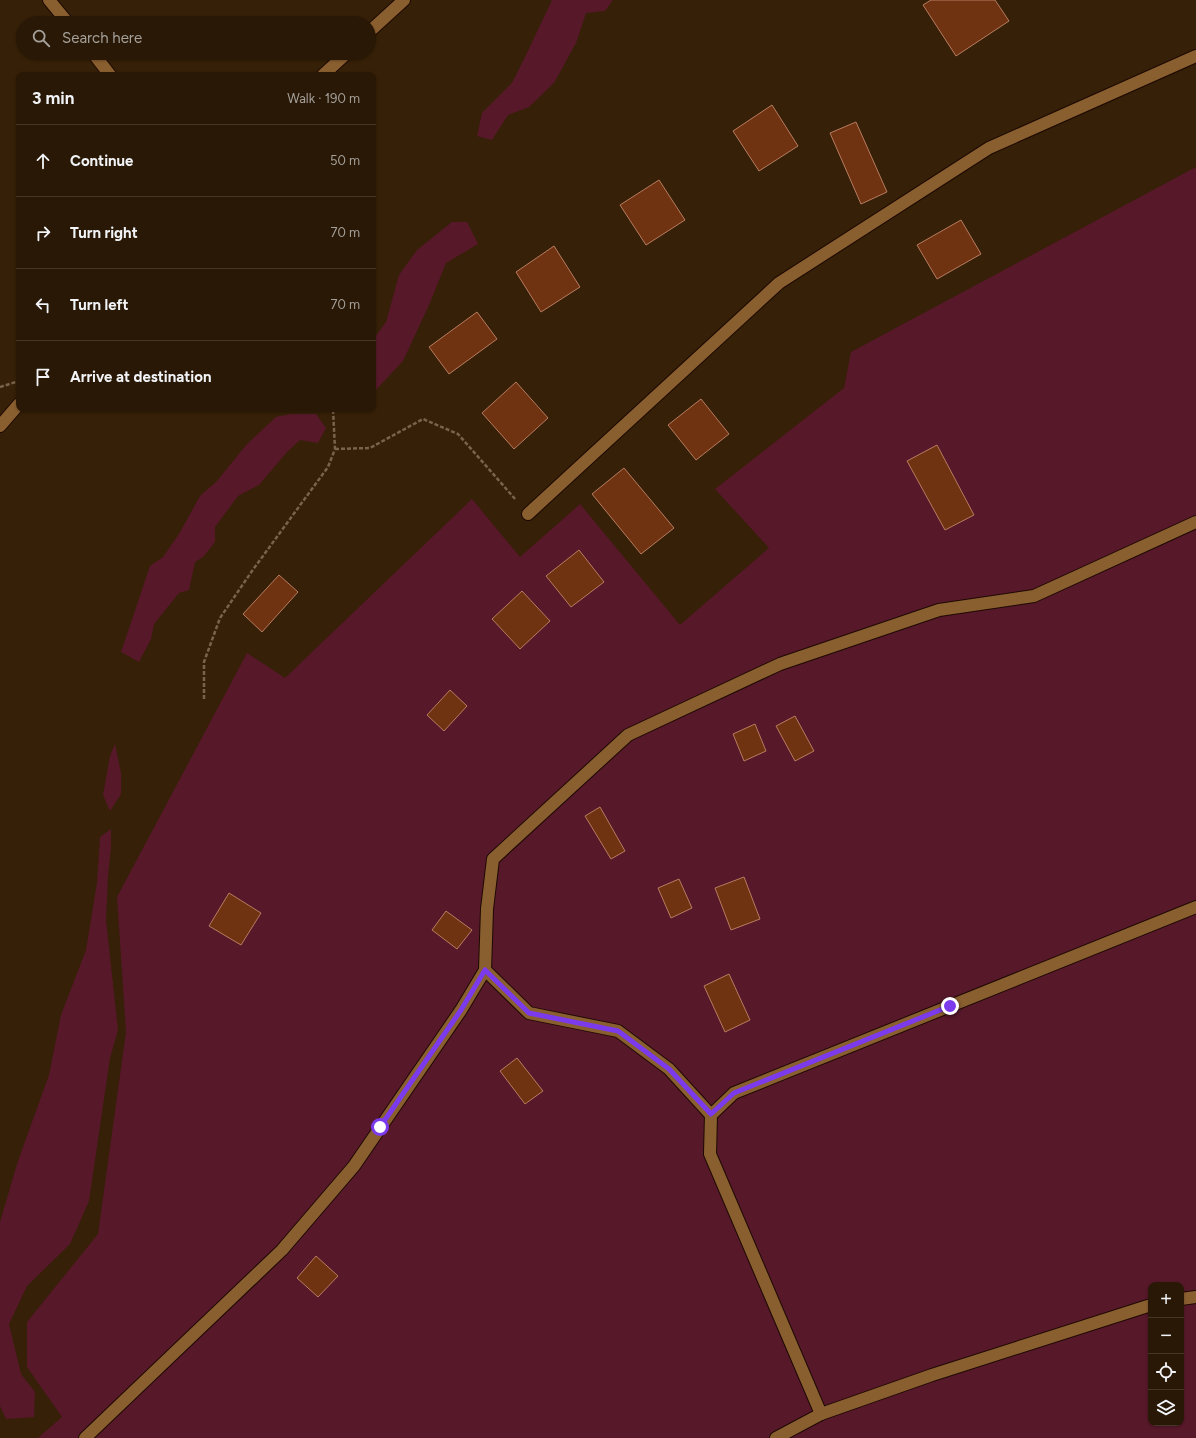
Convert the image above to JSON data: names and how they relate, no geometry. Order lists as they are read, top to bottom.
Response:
{
  "page": {
    "search": "Search here",
    "heading": ["3 min", "Walk · 190 m"],
    "list": [
      ["Continue", "50 m"],
      ["Turn right", "70 m"],
      ["Turn left", "70 m"],
      "Arrive at destination"
    ],
    "map_buttons": ["+", "−"]
  }
}
